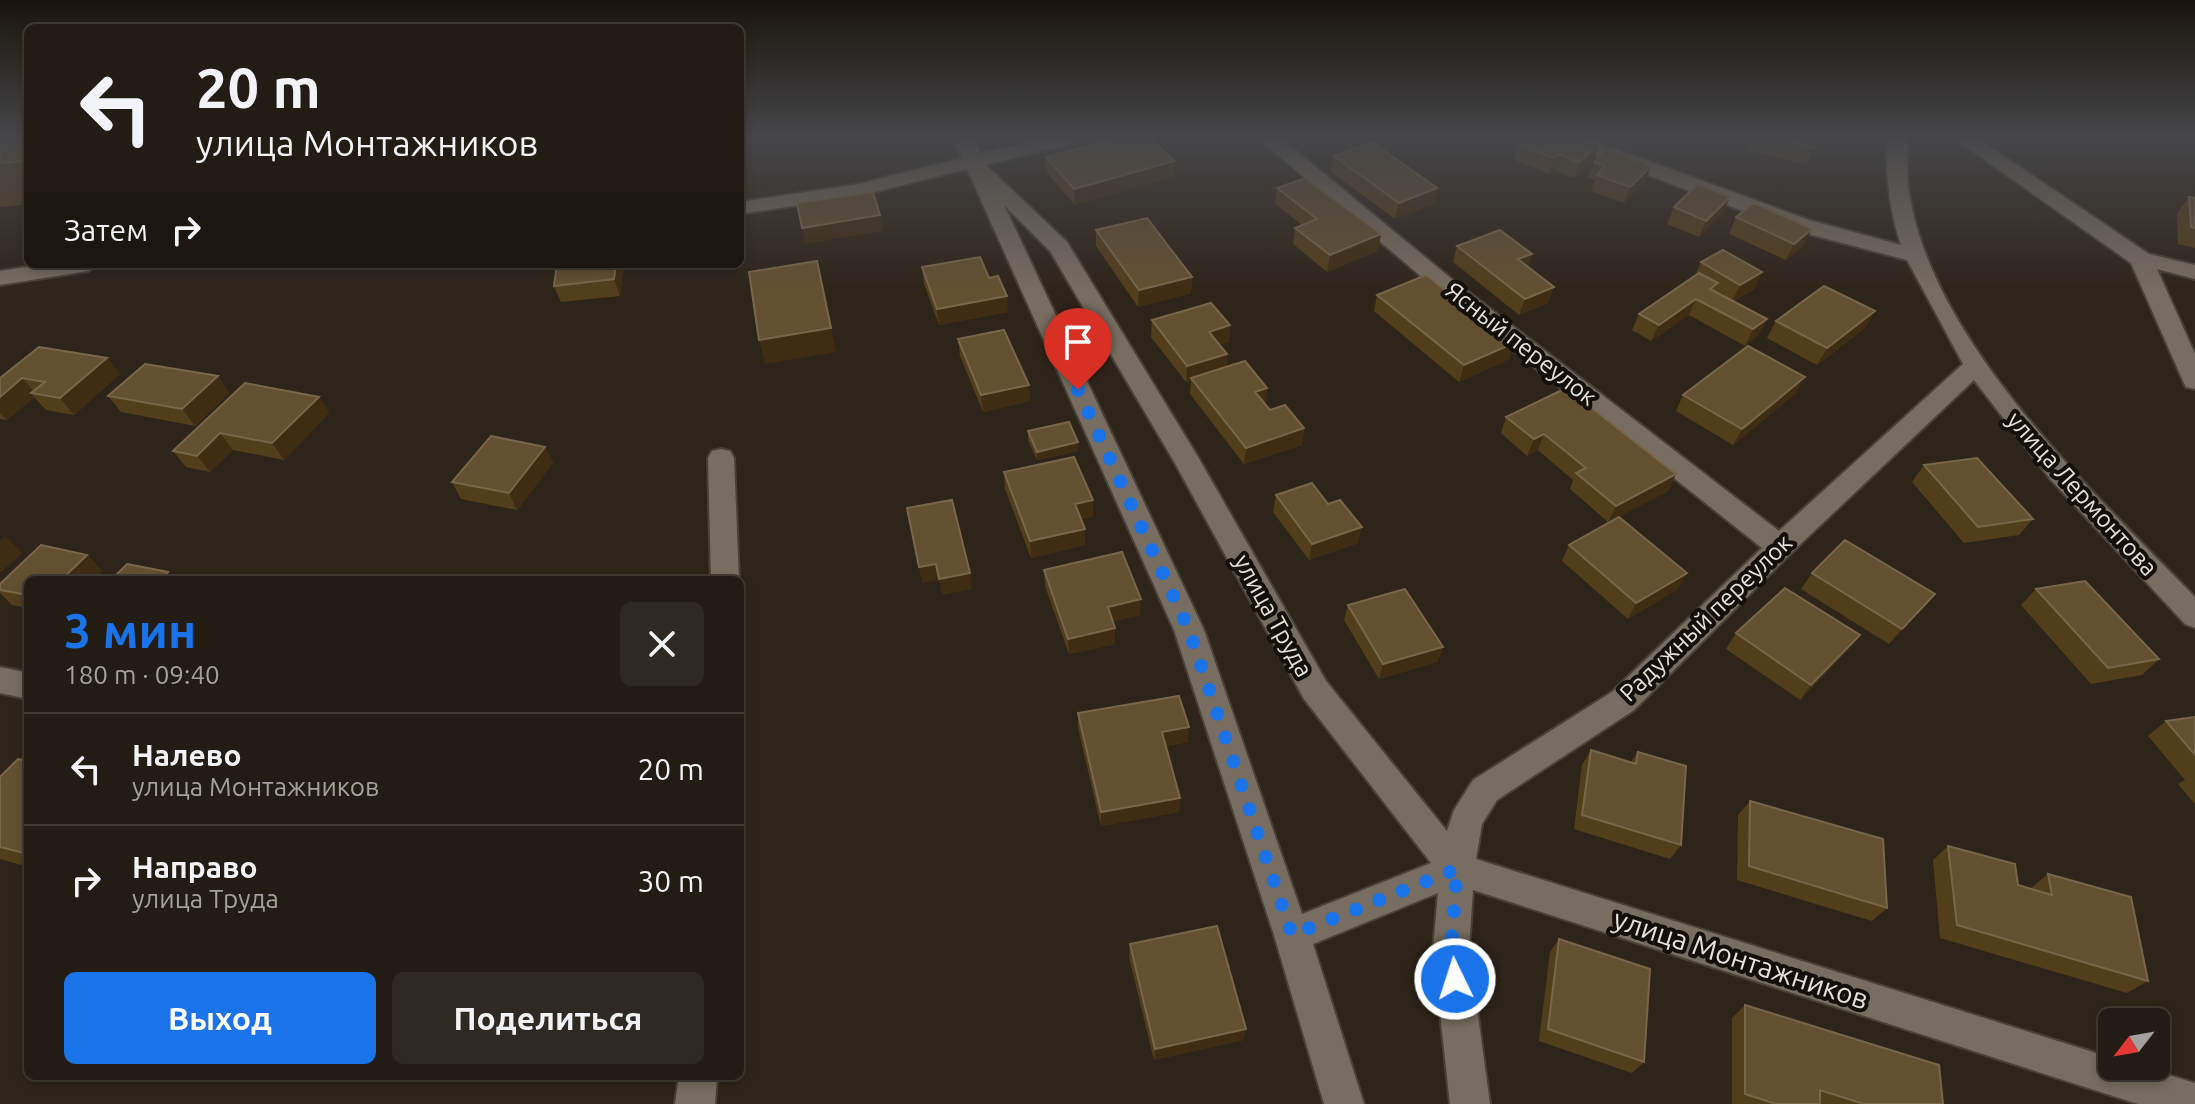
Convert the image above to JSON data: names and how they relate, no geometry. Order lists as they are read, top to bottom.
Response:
{
  "streets": {
    "street": [
      "Ясный переулок",
      "улица Лермонтова",
      "улица Труда",
      "Радужный переулок",
      "улица Монтажников"
    ]
  },
  "crossings": [
    ["Ясный переулок", "Радужный переулок"],
    ["улица Лермонтова", "Радужный переулок"],
    ["улица Труда", "Радужный переулок"],
    ["улица Труда", "улица Монтажников"],
    ["Радужный переулок", "улица Монтажников"]
  ],
  "north": "bottom left",
  "page": {
    "turn": ["20 m", "улица Монтажников"],
    "then": "Затем",
    "heading": ["3 мин", "180 m · 09:40"],
    "list": [
      {
        "name": "Налево",
        "note": "улица Монтажников",
        "value": "20 m"
      },
      {
        "name": "Направо",
        "note": "улица Труда",
        "value": "30 m"
      }
    ],
    "buttons": ["Выход", "Поделиться"]
  }
}
